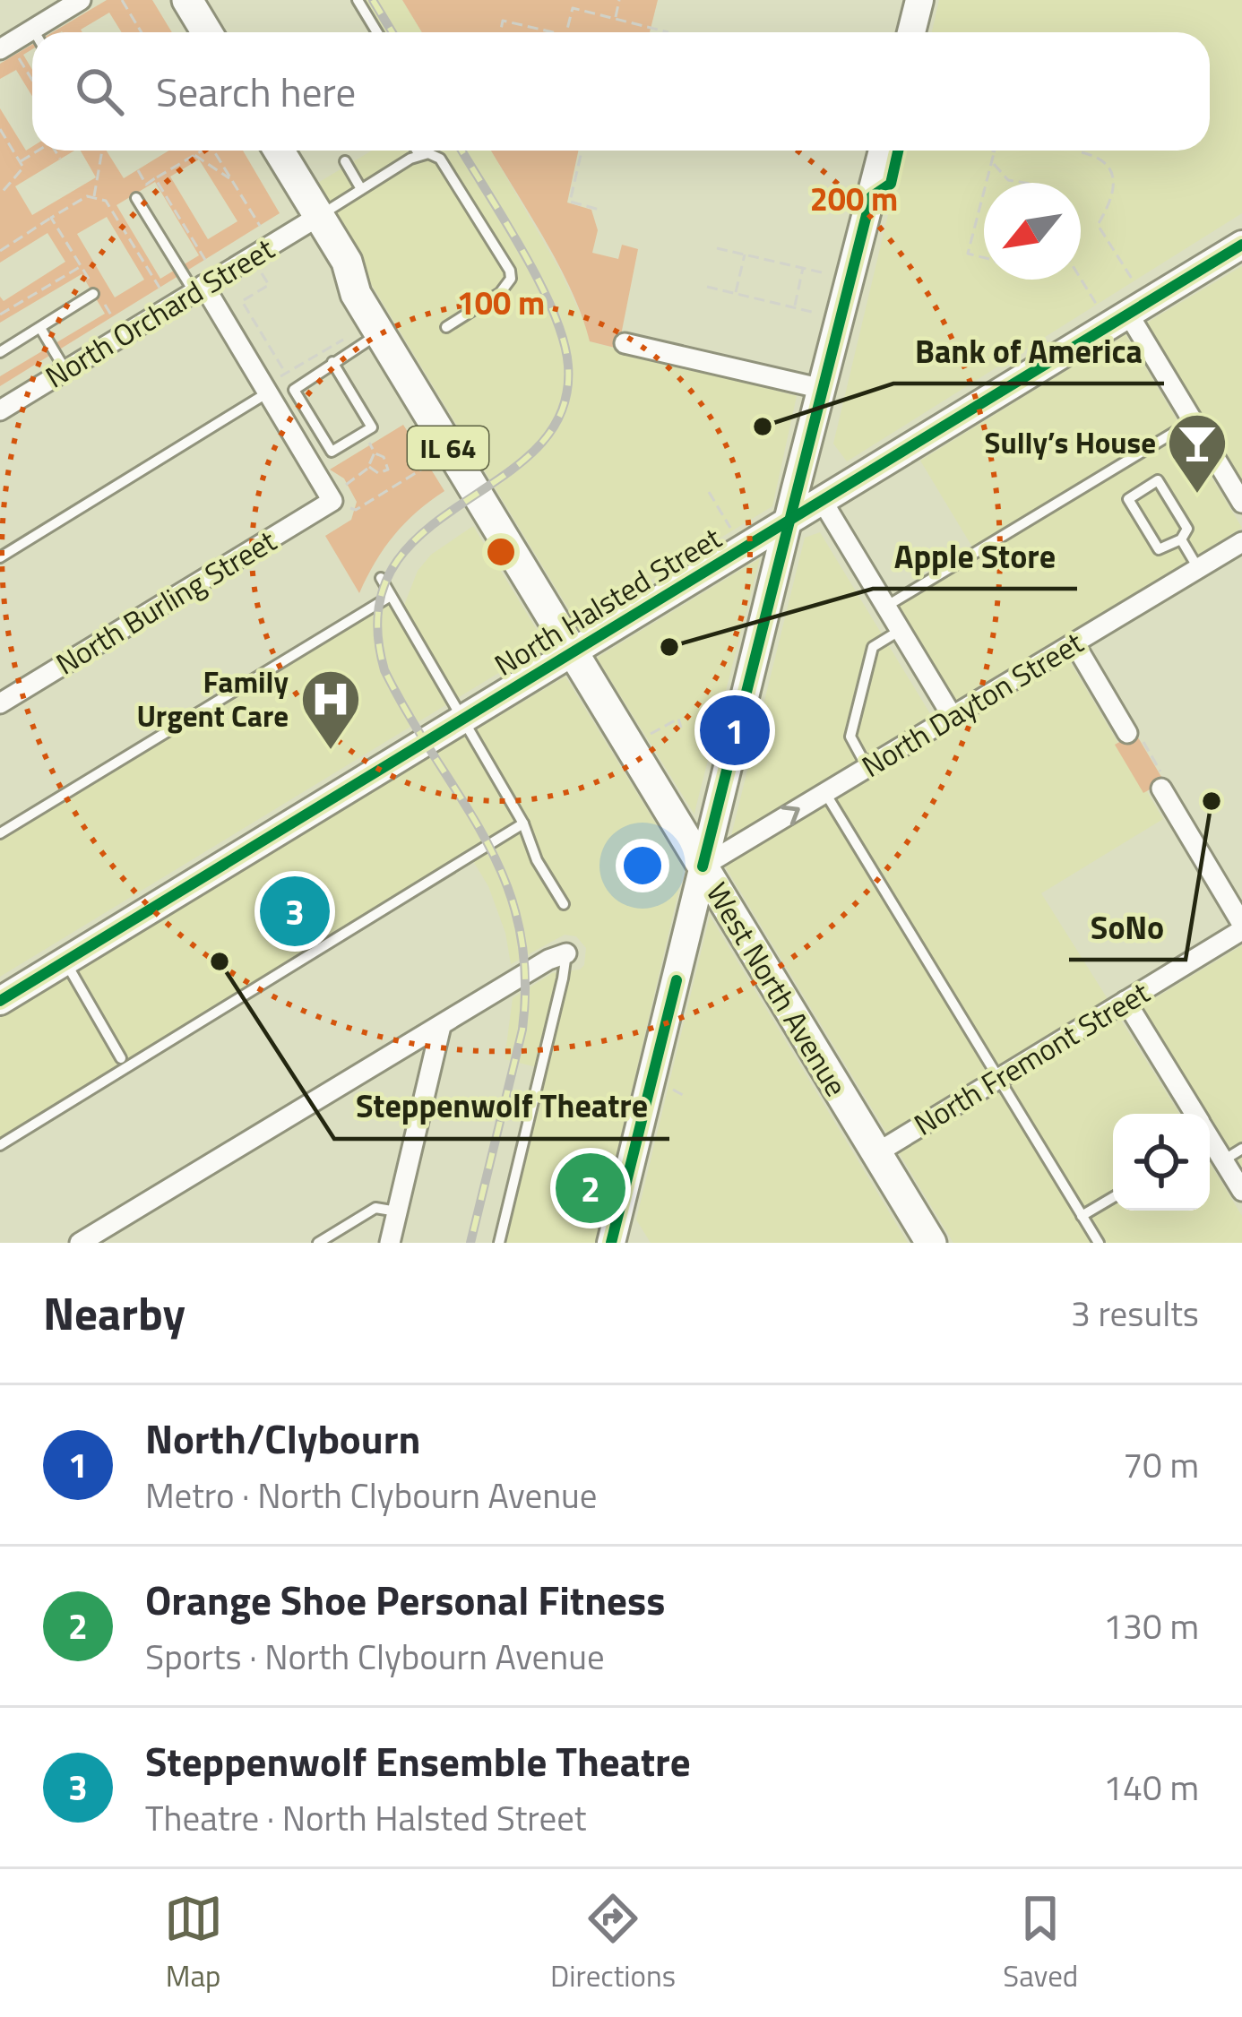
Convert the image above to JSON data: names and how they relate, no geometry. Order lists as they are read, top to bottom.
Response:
{
  "streets": {
    "main road": ["IL 64", "North Halsted Street", "West North Avenue"],
    "street": [
      "North Orchard Street",
      "North Burling Street",
      "North Dayton Street",
      "North Fremont Street"
    ]
  },
  "crossings": [
    ["North Orchard Street", "West North Avenue"],
    ["North Halsted Street", "West North Avenue"],
    ["North Dayton Street", "West North Avenue"],
    ["West North Avenue", "North Fremont Street"]
  ],
  "places": {
    "other": [
      "Bank of America",
      "Apple Store",
      "SoNo",
      "Steppenwolf Theatre"
    ],
    "bar": ["Sully’s House"],
    "hospital": ["Family Urgent Care"]
  },
  "north": "bottom left",
  "page": {
    "search": "Search here",
    "pins": ["1", "3", "2"],
    "heading": ["Nearby", "3 results"],
    "list": [
      {
        "mark": "1",
        "name": "North/Clybourn",
        "note": "Metro · North Clybourn Avenue",
        "value": "70 m"
      },
      {
        "mark": "2",
        "name": "Orange Shoe Personal Fitness",
        "note": "Sports · North Clybourn Avenue",
        "value": "130 m"
      },
      {
        "mark": "3",
        "name": "Steppenwolf Ensemble Theatre",
        "note": "Theatre · North Halsted Street",
        "value": "140 m"
      }
    ],
    "nav": ["Map", "Directions", "Saved"]
  },
  "rings": ["200 m", "100 m"]
}
